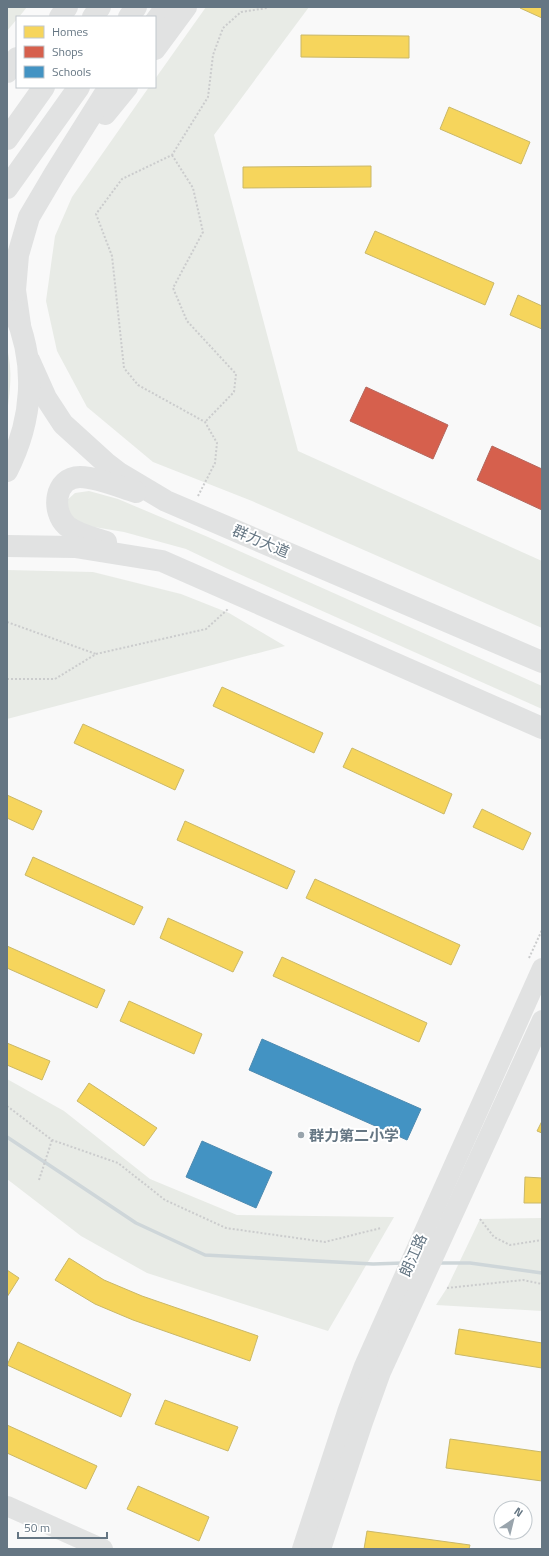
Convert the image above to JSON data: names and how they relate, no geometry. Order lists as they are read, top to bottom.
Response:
{
  "streets": {
    "main road": ["群力大道", "朗江路"]
  },
  "places": ["群力第二小学"],
  "legend": ["Homes", "Shops", "Schools"],
  "scale_bar": "50 m",
  "north": "top right"
}
